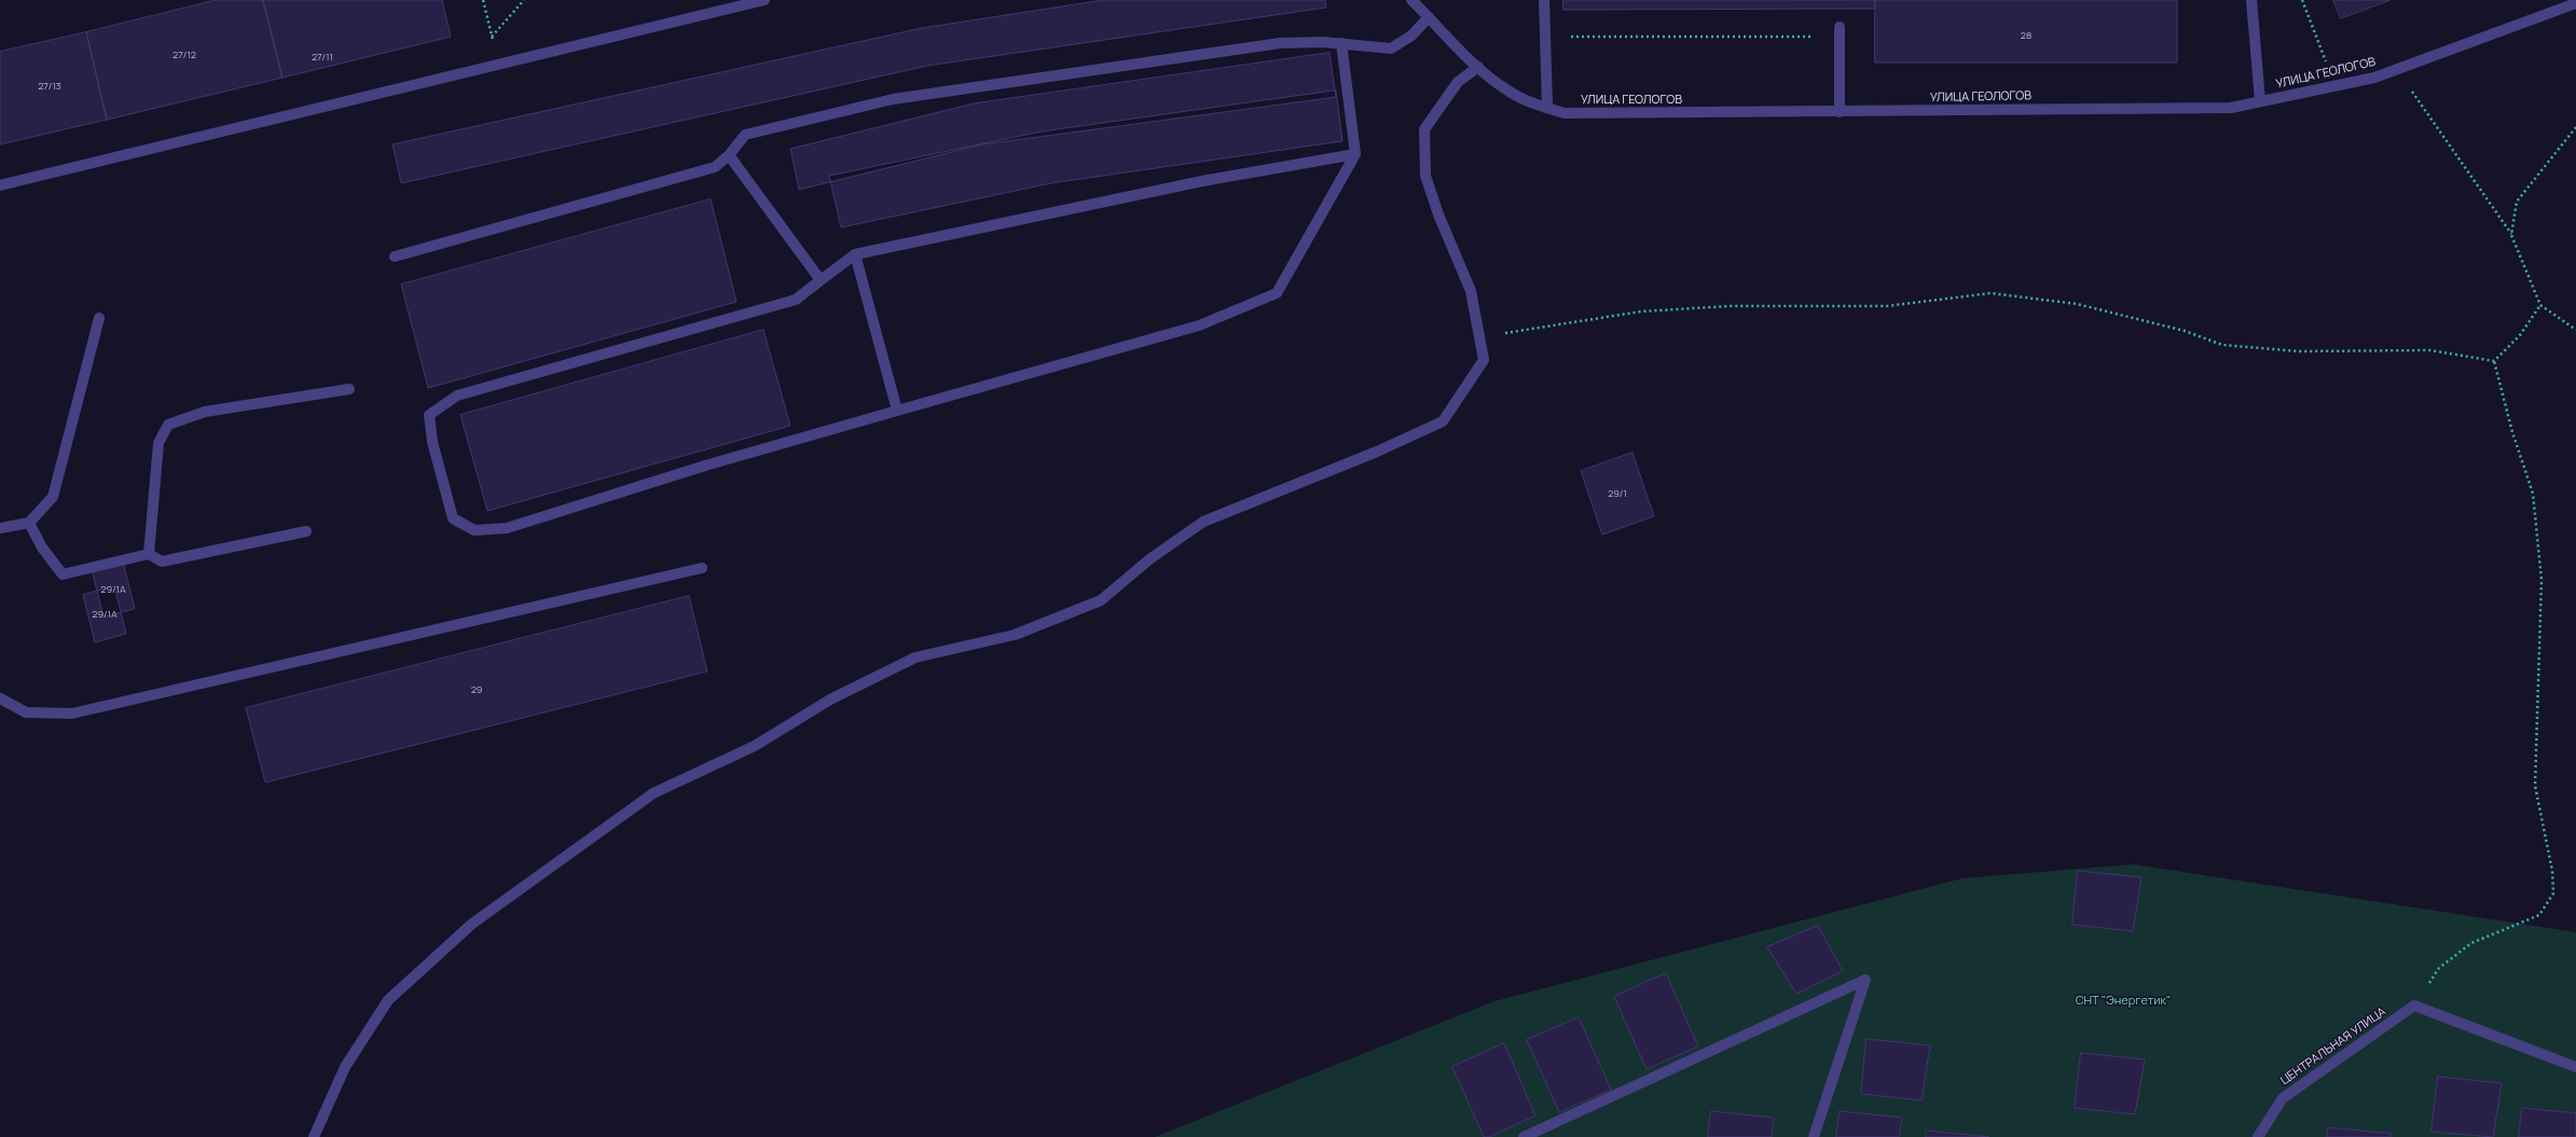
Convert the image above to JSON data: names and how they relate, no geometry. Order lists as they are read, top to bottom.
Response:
{
  "streets": {
    "street": ["УЛИЦА ГЕОЛОГОВ", "ЦЕНТРАЛЬНАЯ УЛИЦА"]
  },
  "parks": ["СНТ \"Энергетик\""],
  "house_numbers": [
    "28",
    "27/12",
    "27/11",
    "27/13",
    "29/1",
    "29/1А",
    "29/1А",
    "29"
  ]
}
